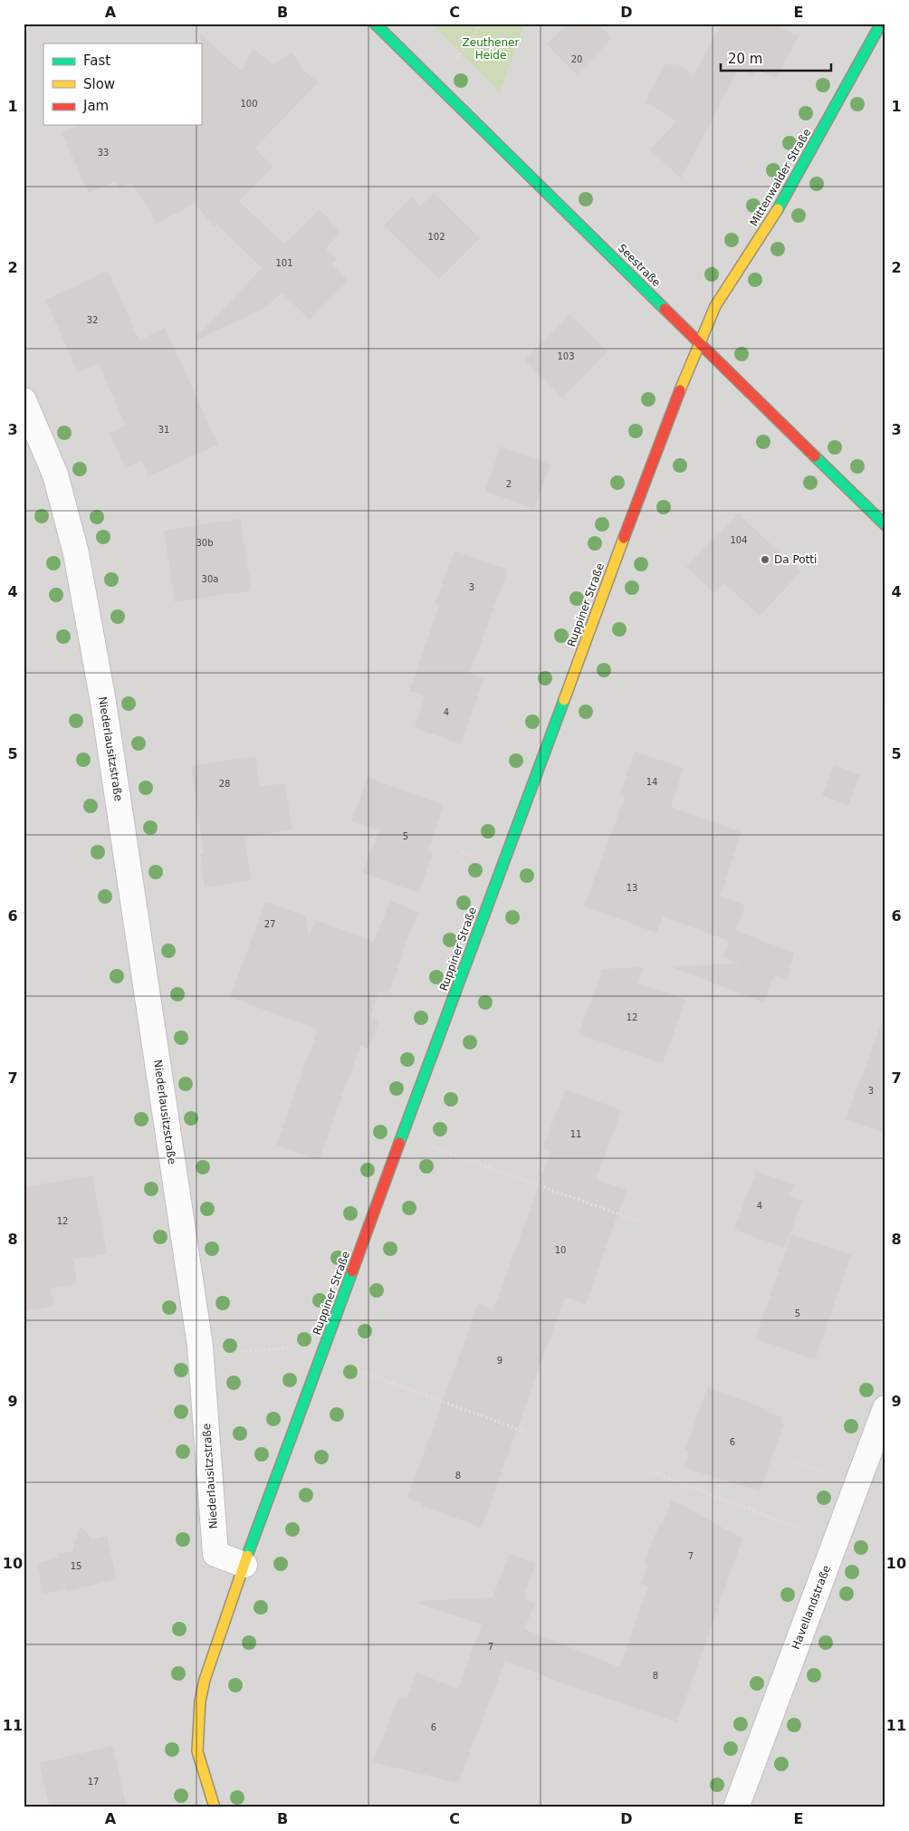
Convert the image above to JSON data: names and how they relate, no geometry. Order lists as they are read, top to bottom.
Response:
{
  "streets": {
    "street": [
      "Mittenwalder Straße",
      "Seestraße",
      "Ruppiner Straße",
      "Niederlausitzstraße",
      "Havellandstraße"
    ]
  },
  "crossings": [
    ["Mittenwalder Straße", "Seestraße"],
    ["Mittenwalder Straße", "Ruppiner Straße"],
    ["Seestraße", "Ruppiner Straße"],
    ["Ruppiner Straße", "Niederlausitzstraße"]
  ],
  "parks": ["Zeuthener Heide"],
  "places": ["Da Potti"],
  "house_numbers": [
    "20",
    "100",
    "33",
    "102",
    "101",
    "32",
    "103",
    "31",
    "2",
    "104",
    "30b",
    "30a",
    "3",
    "4",
    "14",
    "28",
    "5",
    "13",
    "27",
    "12",
    "3",
    "11",
    "4",
    "12",
    "10",
    "5",
    "9",
    "6",
    "8",
    "7",
    "15",
    "7",
    "8",
    "6",
    "17"
  ],
  "legend": ["Fast", "Slow", "Jam"],
  "scale_bar": "20 m",
  "grid": {
    "columns": [
      "A",
      "B",
      "C",
      "D",
      "E"
    ],
    "rows": [
      "1",
      "2",
      "3",
      "4",
      "5",
      "6",
      "7",
      "8",
      "9",
      "10",
      "11"
    ]
  }
}
